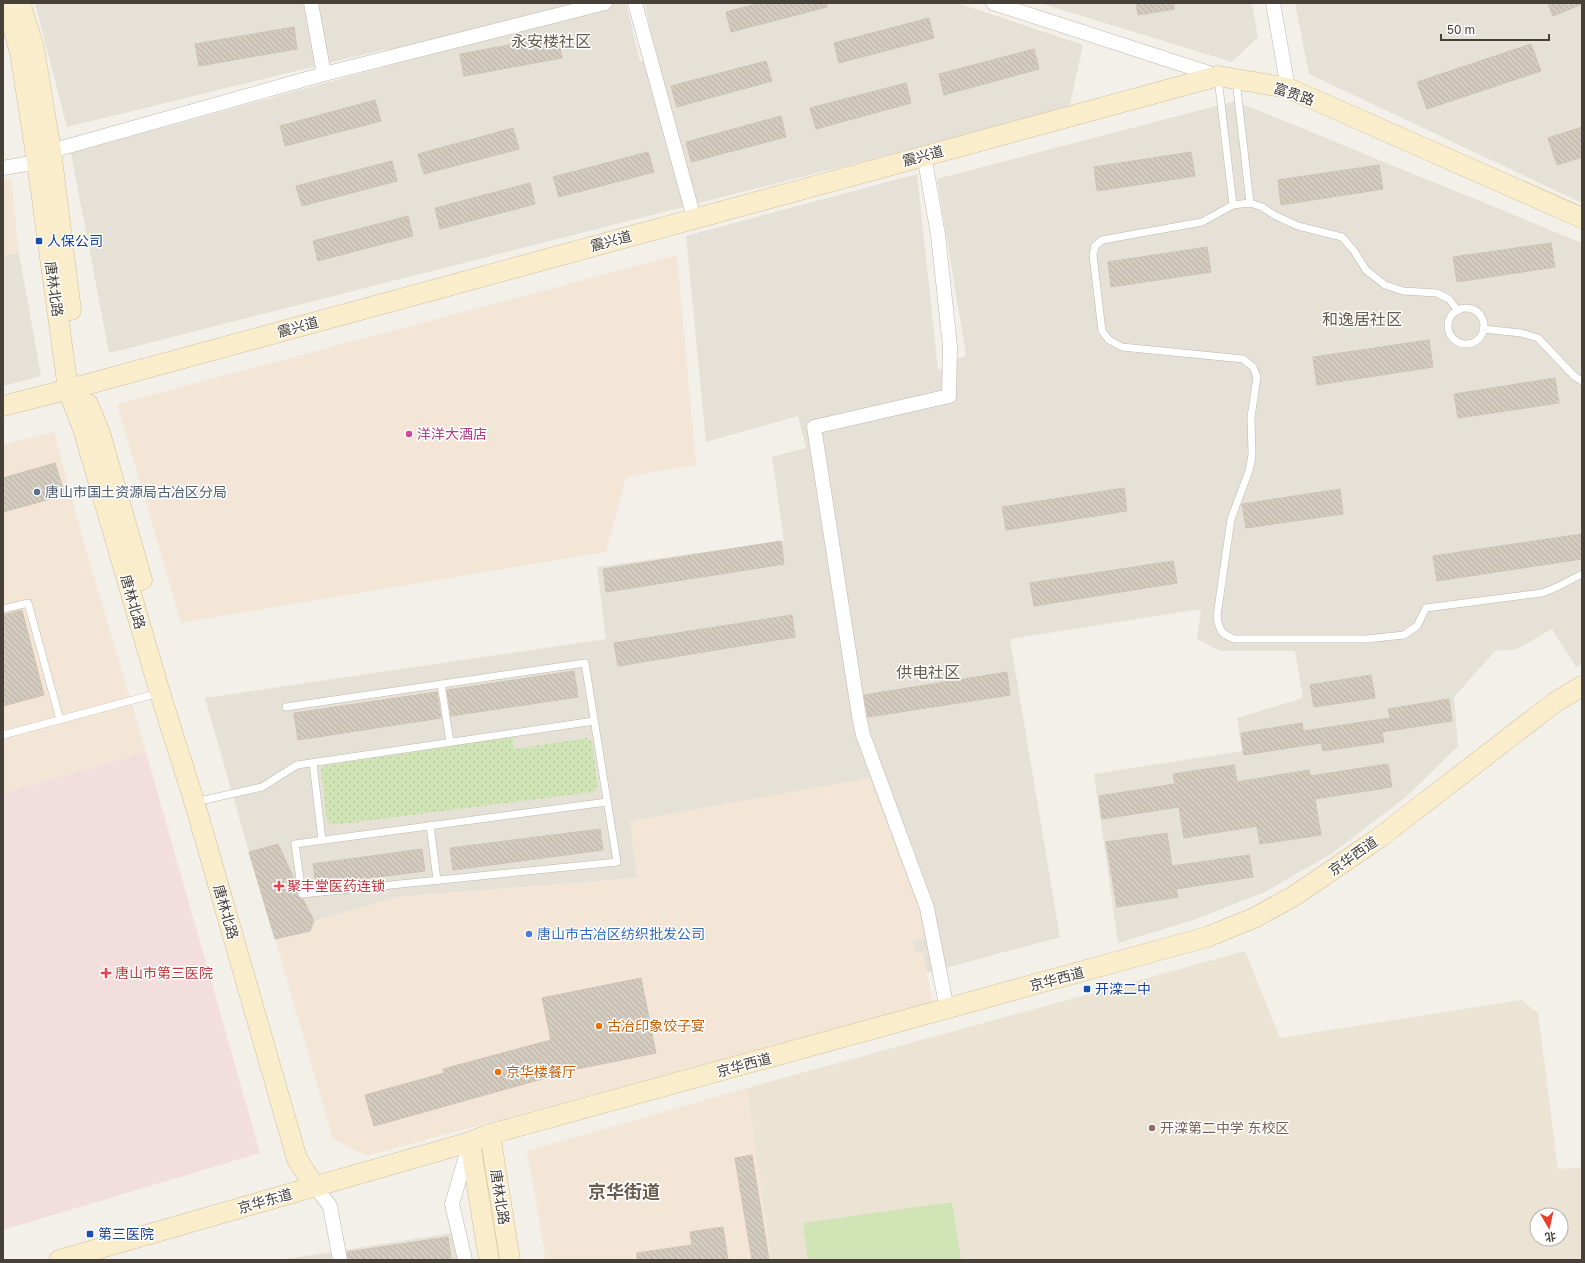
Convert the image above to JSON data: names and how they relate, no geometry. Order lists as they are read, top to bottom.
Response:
{
  "streets": {
    "main road": [
      "富贵路",
      "震兴道",
      "唐林北路",
      "京华西道",
      "京华东道"
    ]
  },
  "crossings": [
    ["富贵路", "震兴道"],
    ["震兴道", "唐林北路"],
    ["唐林北路", "京华西道"],
    ["唐林北路", "京华东道"],
    ["京华西道", "京华东道"]
  ],
  "districts": [
    "永安楼社区",
    "和逸居社区",
    "供电社区",
    "京华街道"
  ],
  "places": {
    "transit": ["人保公司", "开滦二中", "第三医院"],
    "other": [
      "洋洋大酒店",
      "唐山市国土资源局古冶区分局",
      "唐山市古冶区纺织批发公司",
      "古冶印象饺子宴",
      "京华楼餐厅",
      "开滦第二中学 东校区"
    ],
    "health": ["聚丰堂医药连锁", "唐山市第三医院"]
  },
  "scale_bar": "50 m",
  "north": "bottom"
}
